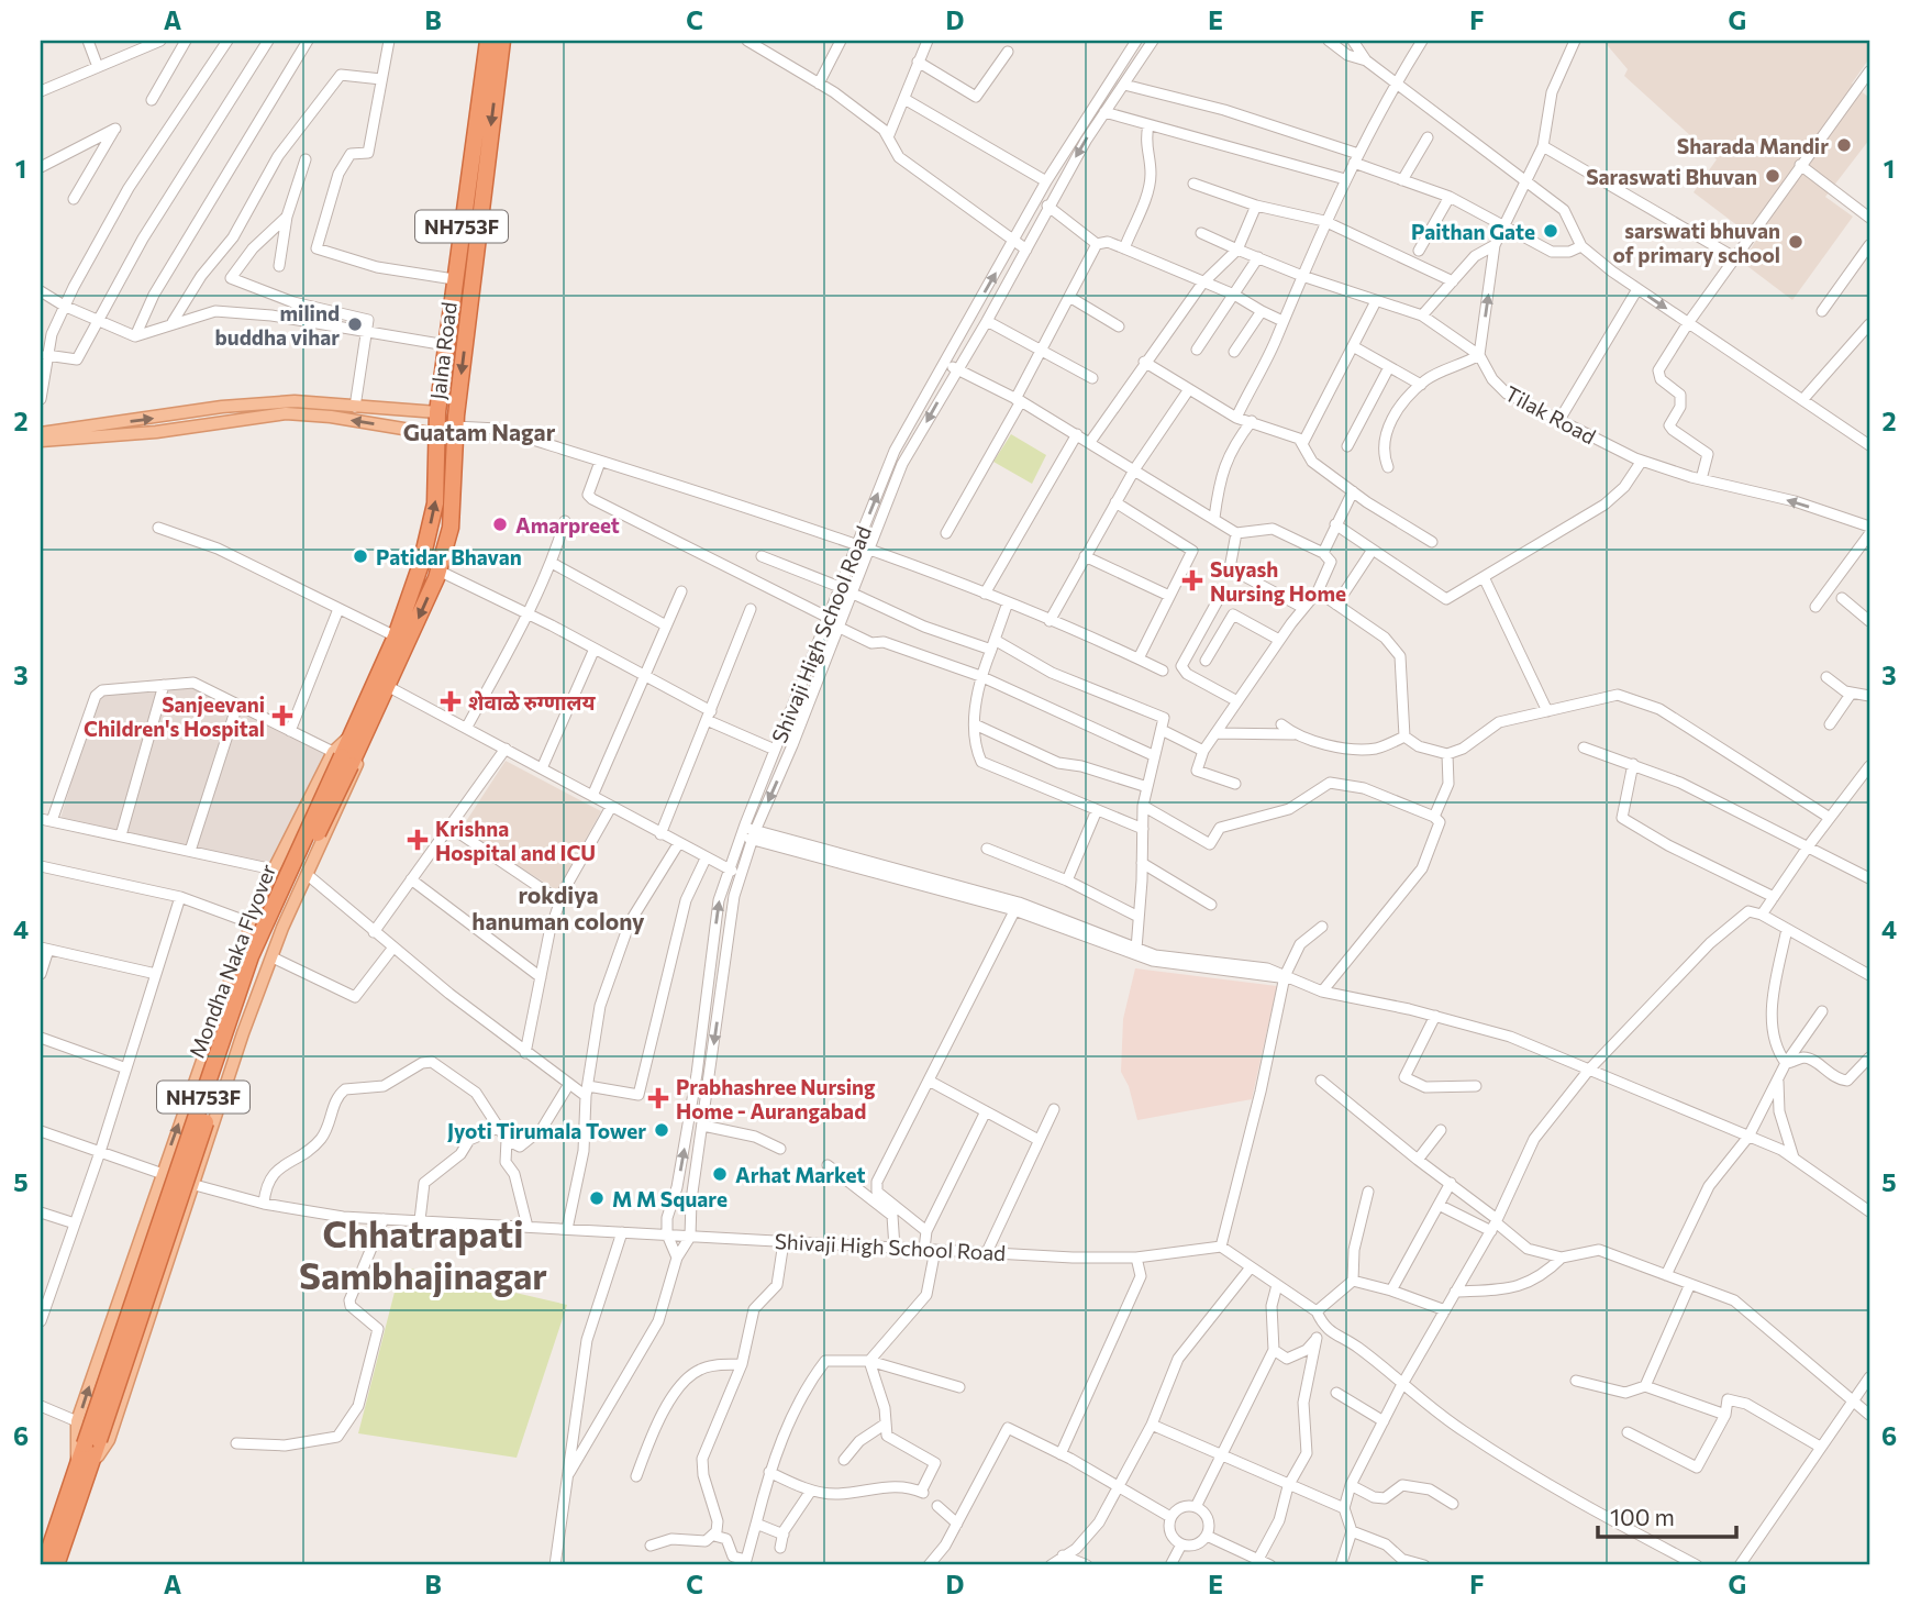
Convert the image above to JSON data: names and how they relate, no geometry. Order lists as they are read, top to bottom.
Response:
{
  "streets": {
    "highway": ["NH753F", "Jalna Road", "Mondha Naka Flyover"],
    "street": ["Tilak Road", "Shivaji High School Road"]
  },
  "crossings": [
    ["NH753F", "Mondha Naka Flyover"],
    ["Jalna Road", "Mondha Naka Flyover"]
  ],
  "one_way": ["Tilak Road"],
  "districts": ["Guatam Nagar", "rokdiya hanuman colony", "Chhatrapati Sambhajinagar"],
  "places": {
    "other": [
      "Sharada Mandir",
      "Saraswati Bhuvan",
      "Paithan Gate",
      "sarswati bhuvan of primary school",
      "milind buddha vihar",
      "Amarpreet",
      "Patidar Bhavan",
      "Jyoti Tirumala Tower",
      "Arhat Market",
      "M M Square"
    ],
    "health": [
      "Suyash Nursing Home",
      "शेवाळे रुग्णालय",
      "Sanjeevani Children's Hospital",
      "Krishna Hospital and ICU",
      "Prabhashree Nursing Home - Aurangabad"
    ]
  },
  "scale_bar": "100 m",
  "grid": {
    "columns": [
      "A",
      "B",
      "C",
      "D",
      "E",
      "F",
      "G"
    ],
    "rows": [
      "1",
      "2",
      "3",
      "4",
      "5",
      "6"
    ]
  }
}
